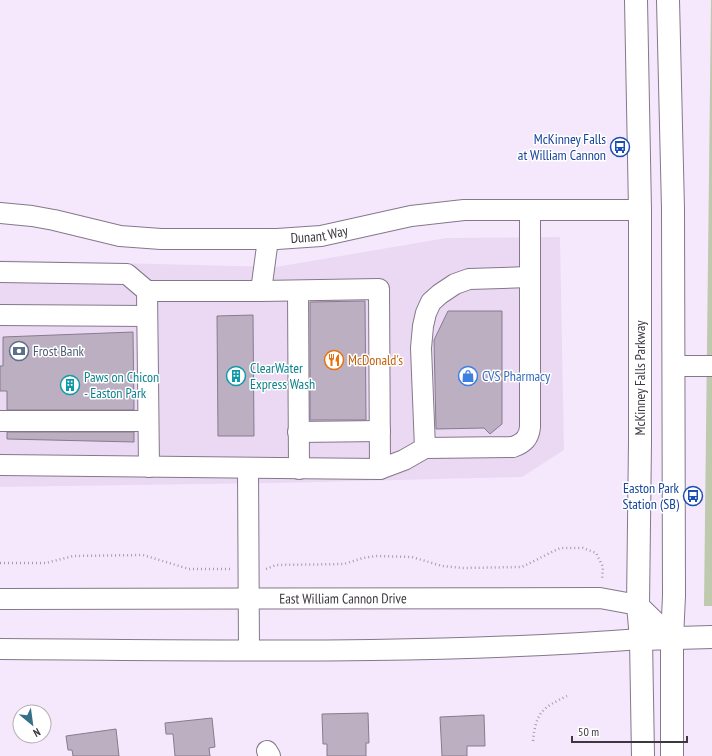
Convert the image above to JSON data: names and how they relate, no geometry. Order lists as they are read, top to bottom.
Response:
{
  "streets": {
    "main road": ["McKinney Falls Parkway"],
    "street": ["Dunant Way", "East William Cannon Drive"]
  },
  "crossings": [
    ["Dunant Way", "McKinney Falls Parkway"],
    ["McKinney Falls Parkway", "East William Cannon Drive"]
  ],
  "places": {
    "bus stop": ["McKinney Falls at William Cannon", "Easton Park Station (SB)"],
    "bank": ["Frost Bank"],
    "restaurant": ["McDonald's"],
    "building": ["ClearWater Express Wash", "Paws on Chicon - Easton Park"],
    "shop": ["CVS Pharmacy"]
  },
  "scale_bar": "50 m",
  "north": "bottom right"
}
